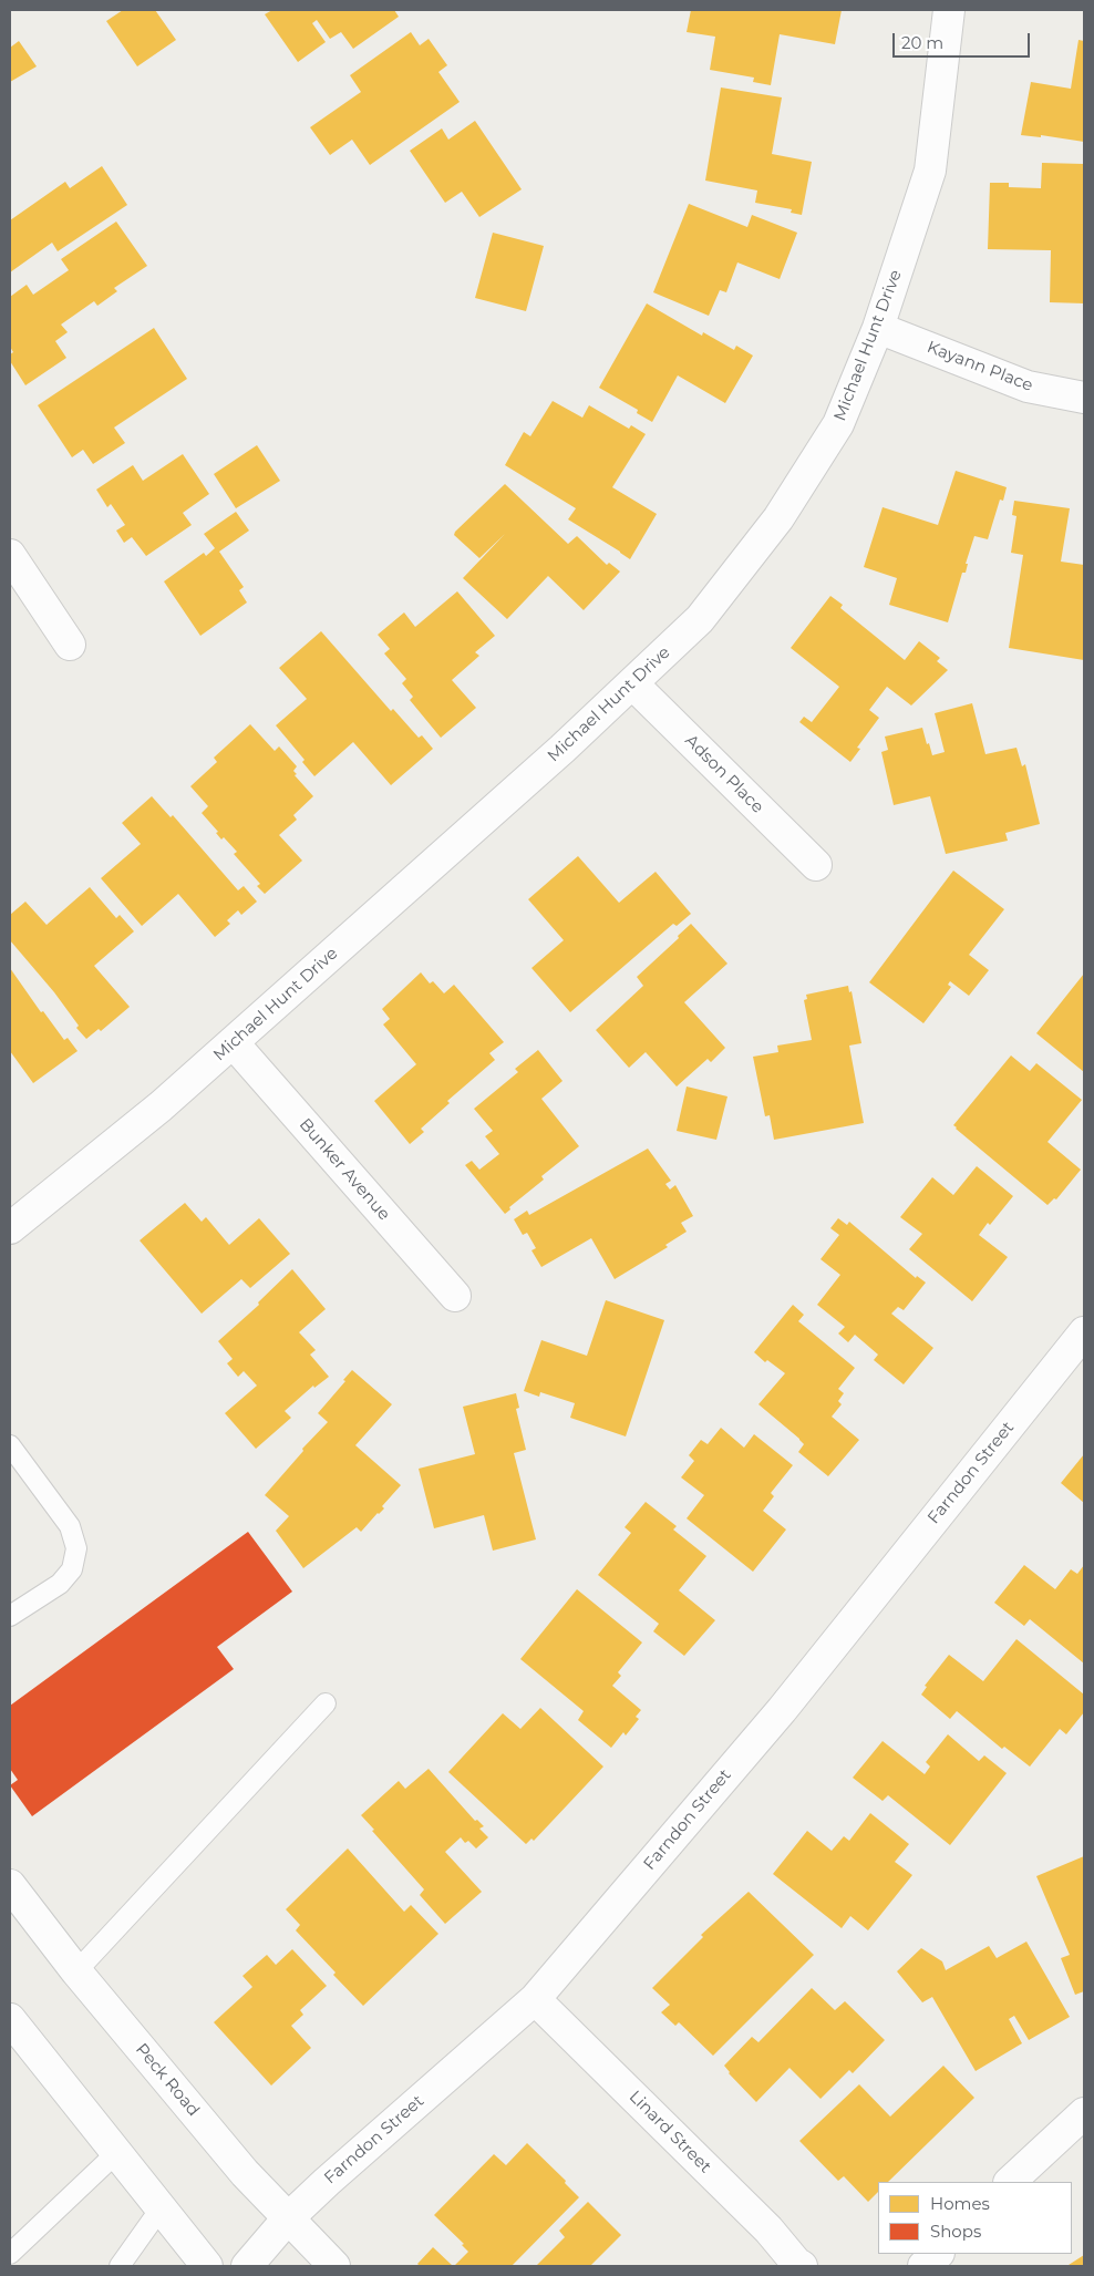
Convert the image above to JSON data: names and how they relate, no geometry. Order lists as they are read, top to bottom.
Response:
{
  "streets": {
    "street": [
      "Michael Hunt Drive",
      "Kayann Place",
      "Adson Place",
      "Bunker Avenue",
      "Farndon Street",
      "Peck Road",
      "Linard Street"
    ]
  },
  "crossings": [
    ["Michael Hunt Drive", "Kayann Place"],
    ["Michael Hunt Drive", "Adson Place"],
    ["Michael Hunt Drive", "Bunker Avenue"],
    ["Farndon Street", "Peck Road"],
    ["Farndon Street", "Linard Street"]
  ],
  "legend": ["Homes", "Shops"],
  "scale_bar": "20 m"
}
